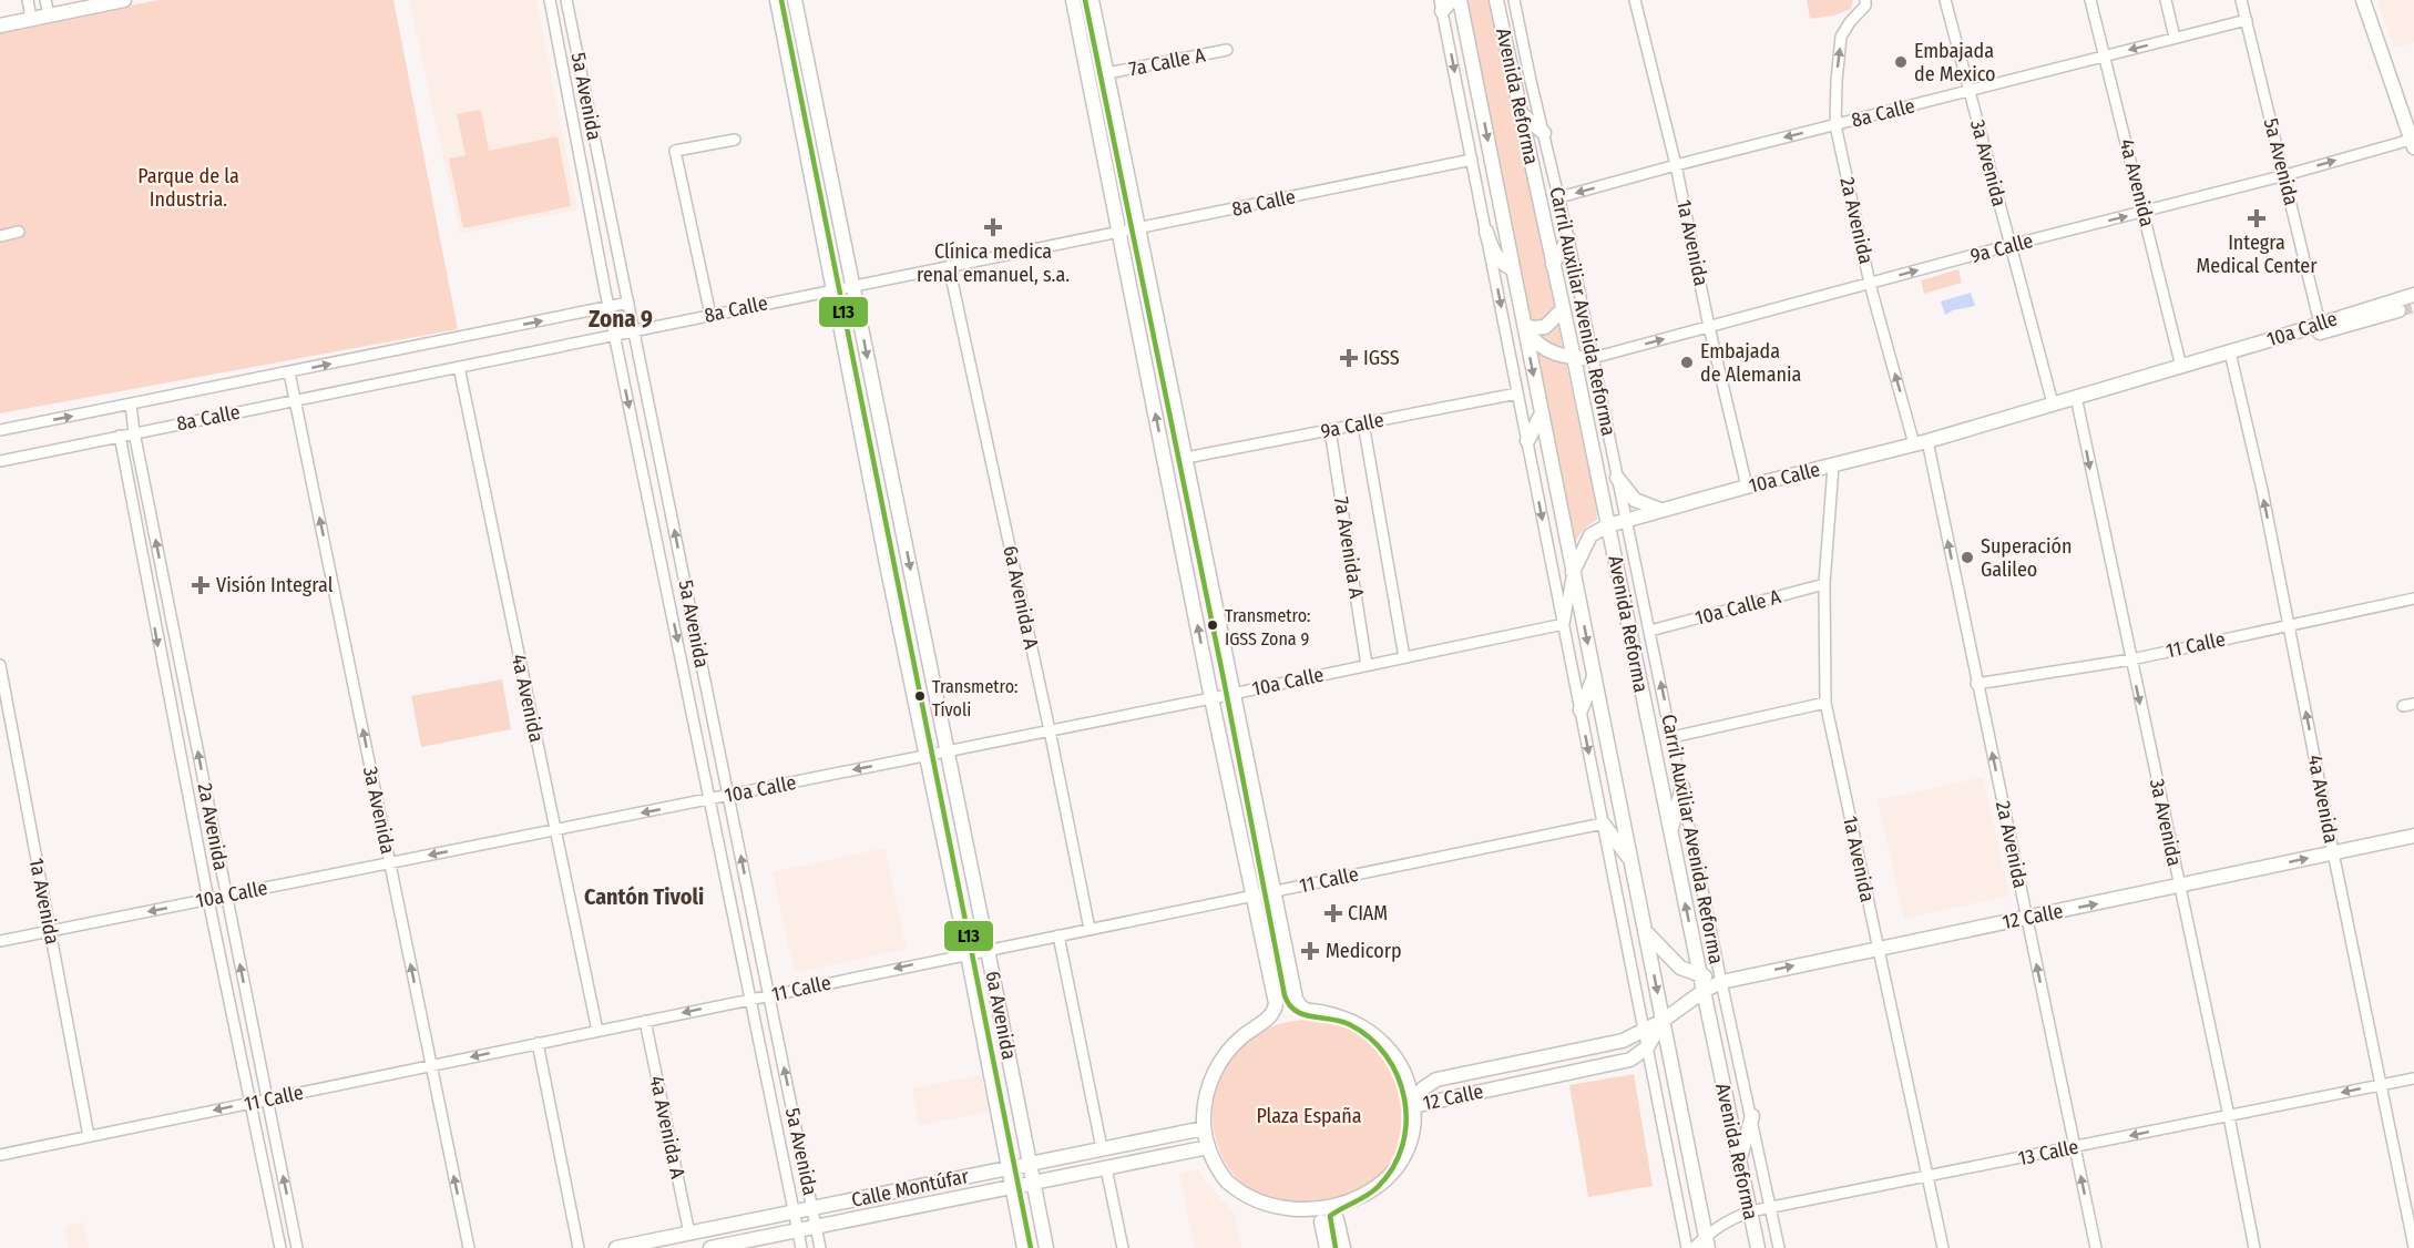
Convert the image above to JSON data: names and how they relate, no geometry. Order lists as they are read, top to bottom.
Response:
{
  "streets": {
    "main road": [
      "Avenida Reforma",
      "10a Calle",
      "12 Calle",
      "6a Avenida",
      "Calle Montúfar"
    ],
    "street": [
      "7a Calle A",
      "5a Avenida",
      "8a Calle",
      "3a Avenida",
      "4a Avenida",
      "2a Avenida",
      "1a Avenida",
      "9a Calle",
      "Carril Auxiliar Avenida Reforma",
      "7a Avenida A",
      "6a Avenida A",
      "10a Calle A",
      "11 Calle",
      "4a Avenida A",
      "13 Calle"
    ]
  },
  "crossings": [
    ["5a Avenida", "8a Calle"],
    ["5a Avenida", "9a Calle"],
    ["5a Avenida", "10a Calle"],
    ["5a Avenida", "11 Calle"],
    ["5a Avenida", "Calle Montúfar"],
    ["Avenida Reforma", "10a Calle"],
    ["Avenida Reforma", "12 Calle"],
    ["Avenida Reforma", "13 Calle"],
    ["8a Calle", "3a Avenida"],
    ["8a Calle", "4a Avenida"],
    ["8a Calle", "2a Avenida"],
    ["8a Calle", "1a Avenida"],
    ["8a Calle", "Carril Auxiliar Avenida Reforma"],
    ["8a Calle", "6a Avenida A"],
    ["8a Calle", "6a Avenida"],
    ["3a Avenida", "9a Calle"],
    ["3a Avenida", "10a Calle"],
    ["3a Avenida", "11 Calle"],
    ["3a Avenida", "12 Calle"],
    ["3a Avenida", "13 Calle"],
    ["4a Avenida", "9a Calle"],
    ["4a Avenida", "10a Calle"],
    ["4a Avenida", "11 Calle"],
    ["4a Avenida", "12 Calle"],
    ["4a Avenida", "13 Calle"],
    ["2a Avenida", "9a Calle"],
    ["2a Avenida", "10a Calle"],
    ["2a Avenida", "11 Calle"],
    ["2a Avenida", "12 Calle"],
    ["2a Avenida", "13 Calle"],
    ["1a Avenida", "9a Calle"],
    ["1a Avenida", "10a Calle"],
    ["1a Avenida", "10a Calle A"],
    ["1a Avenida", "11 Calle"],
    ["1a Avenida", "12 Calle"],
    ["1a Avenida", "13 Calle"],
    ["9a Calle", "Carril Auxiliar Avenida Reforma"],
    ["9a Calle", "7a Avenida A"],
    ["Carril Auxiliar Avenida Reforma", "10a Calle"],
    ["Carril Auxiliar Avenida Reforma", "10a Calle A"],
    ["Carril Auxiliar Avenida Reforma", "12 Calle"],
    ["Carril Auxiliar Avenida Reforma", "13 Calle"],
    ["10a Calle", "7a Avenida A"],
    ["10a Calle", "6a Avenida A"],
    ["10a Calle", "6a Avenida"],
    ["6a Avenida A", "11 Calle"],
    ["11 Calle", "6a Avenida"],
    ["11 Calle", "4a Avenida A"],
    ["6a Avenida", "Calle Montúfar"],
    ["4a Avenida A", "Calle Montúfar"]
  ],
  "one_way": ["9a Calle", "12 Calle", "13 Calle"],
  "districts": ["Zona 9", "Cantón Tivoli"],
  "parks": ["Parque de la Industria.", "Plaza España"],
  "places": {
    "other": [
      "Embajada de Mexico",
      "Embajada de Alemania",
      "Superación Galileo",
      "Transmetro: IGSS Zona 9",
      "Transmetro: Tívoli"
    ],
    "health": [
      "Integra Medical Center",
      "Clínica medica renal emanuel, s.a.",
      "IGSS",
      "Visión Integral",
      "CIAM",
      "Medicorp"
    ]
  },
  "lines": ["transit line L13"]
}
